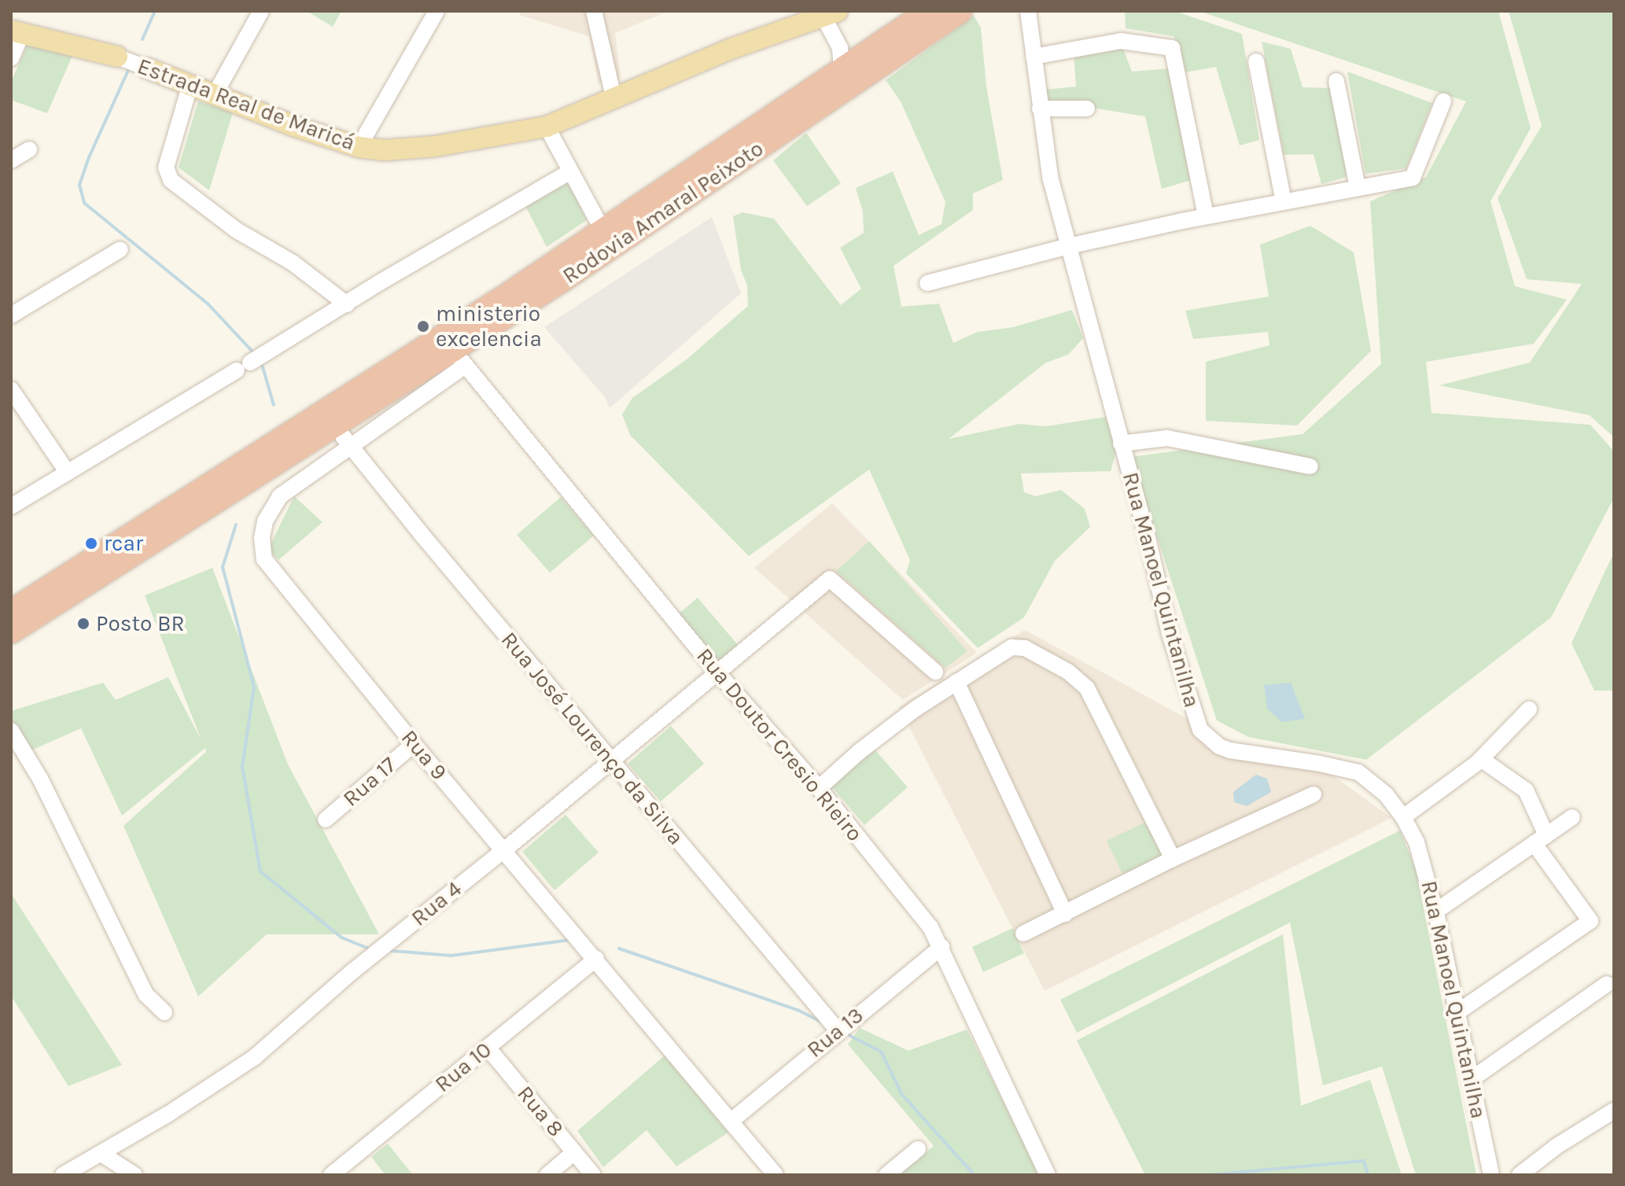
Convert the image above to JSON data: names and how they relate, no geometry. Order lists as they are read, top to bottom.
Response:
{
  "streets": {
    "highway": ["Rodovia Amaral Peixoto"],
    "main road": ["Estrada Real de Maricá"],
    "street": [
      "Rua Manoel Quintanilha",
      "Rua José Lourenço da Silva",
      "Rua Doutor Cresio Rieiro",
      "Rua 9",
      "Rua 17",
      "Rua 4",
      "Rua 13",
      "Rua 10",
      "Rua 8"
    ]
  },
  "crossings": [
    ["Rodovia Amaral Peixoto", "Rua José Lourenço da Silva"],
    ["Rodovia Amaral Peixoto", "Rua Doutor Cresio Rieiro"],
    ["Rodovia Amaral Peixoto", "Rua 9"],
    ["Rua José Lourenço da Silva", "Rua 9"],
    ["Rua José Lourenço da Silva", "Rua 4"],
    ["Rua José Lourenço da Silva", "Rua 13"],
    ["Rua Doutor Cresio Rieiro", "Rua 4"],
    ["Rua Doutor Cresio Rieiro", "Rua 13"],
    ["Rua 9", "Rua 17"],
    ["Rua 9", "Rua 4"],
    ["Rua 9", "Rua 13"],
    ["Rua 9", "Rua 10"],
    ["Rua 10", "Rua 8"]
  ],
  "places": ["ministerio excelencia", "rcar", "Posto BR"]
}
